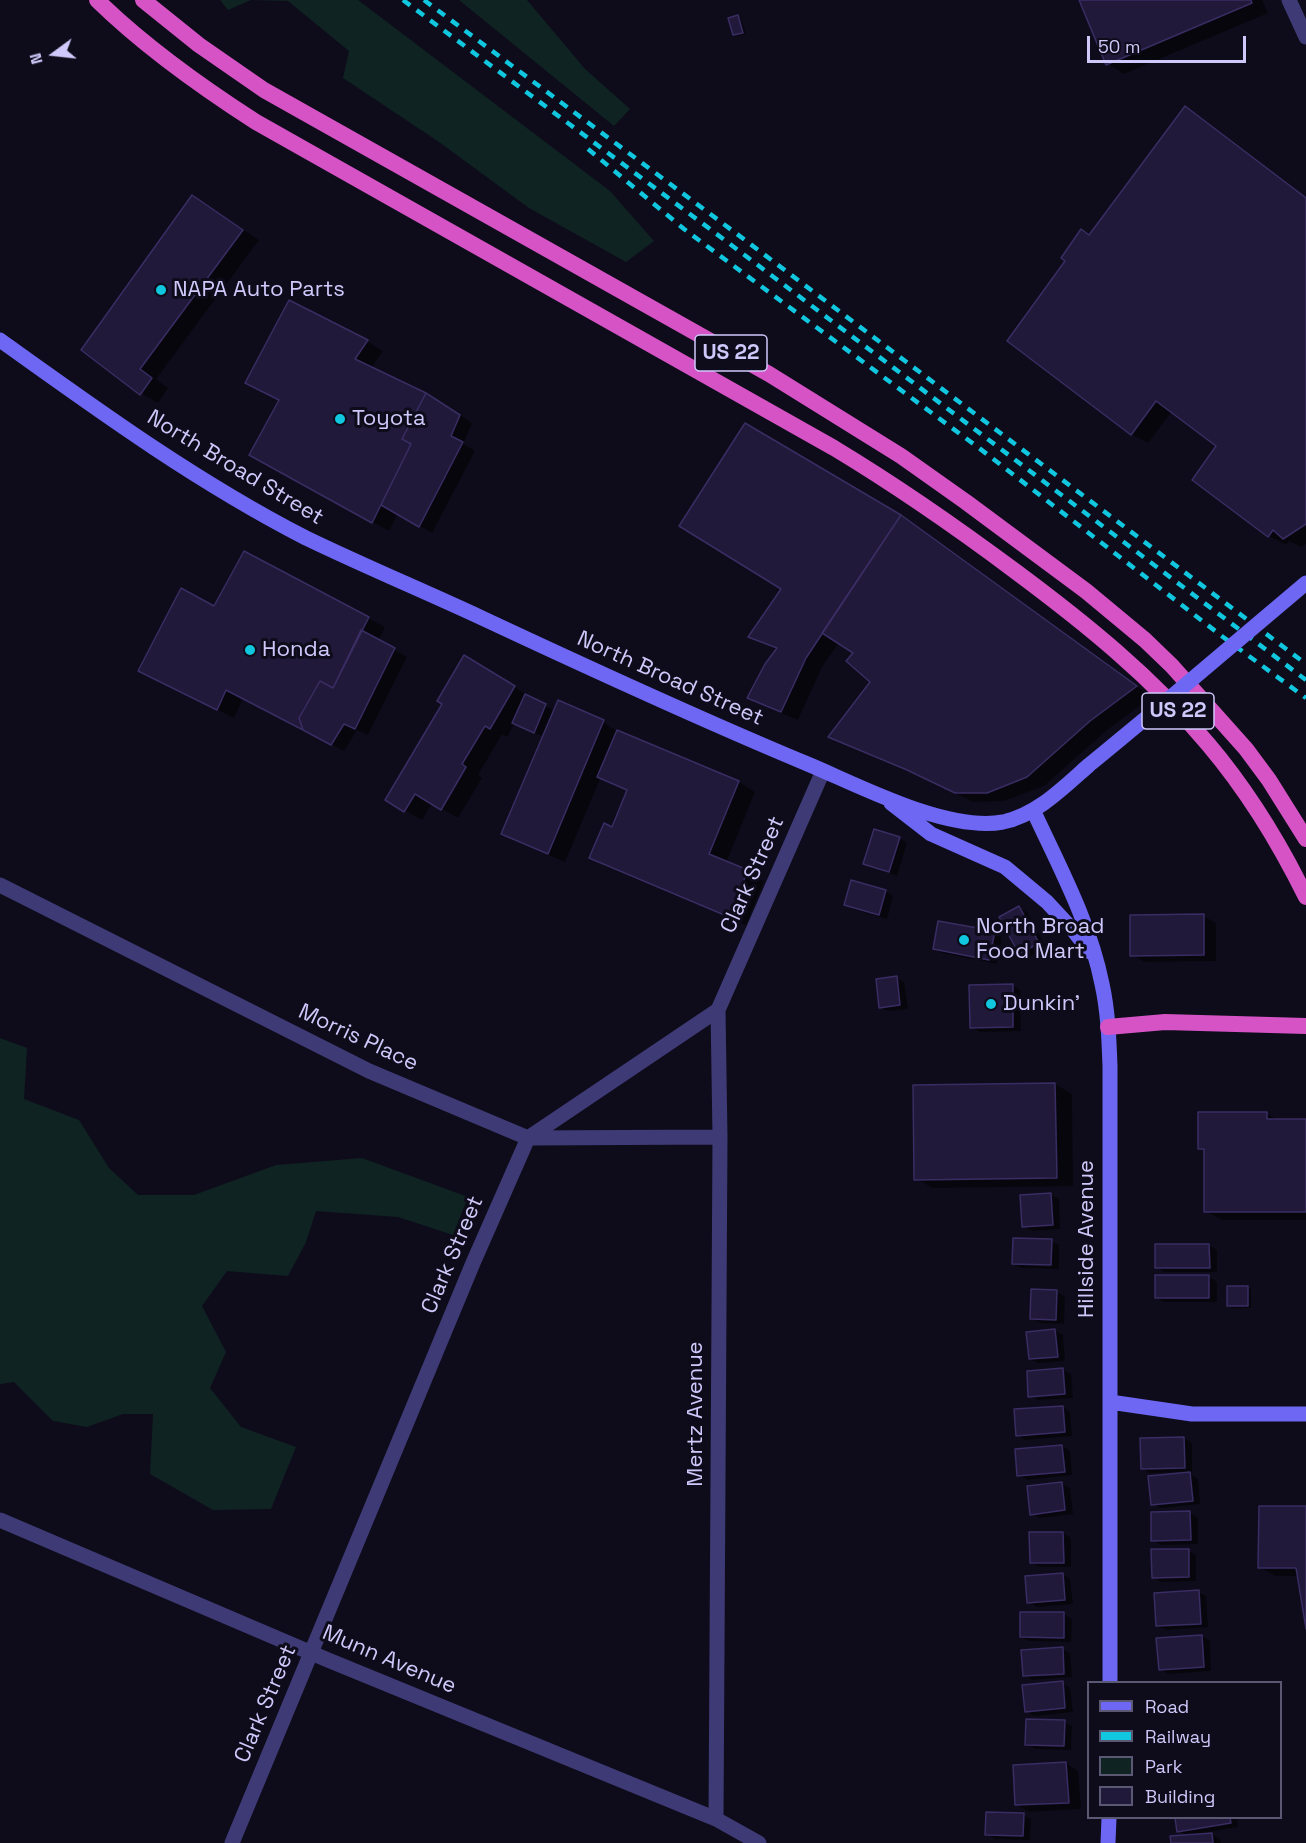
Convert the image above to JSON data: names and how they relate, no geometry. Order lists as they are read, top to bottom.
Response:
{
  "streets": {
    "highway": ["US 22"],
    "main road": ["North Broad Street", "Hillside Avenue"],
    "street": [
      "Clark Street",
      "Morris Place",
      "Mertz Avenue",
      "Munn Avenue"
    ]
  },
  "crossings": [
    ["North Broad Street", "Clark Street"],
    ["North Broad Street", "Hillside Avenue"],
    ["Clark Street", "Morris Place"],
    ["Clark Street", "Mertz Avenue"],
    ["Clark Street", "Munn Avenue"],
    ["Morris Place", "Mertz Avenue"],
    ["Mertz Avenue", "Munn Avenue"]
  ],
  "places": [
    "NAPA Auto Parts",
    "Toyota",
    "Honda",
    "North Broad Food Mart",
    "Dunkin'"
  ],
  "legend": [
    "Road",
    "Railway",
    "Park",
    "Building"
  ],
  "scale_bar": "50 m",
  "north": "left"
}
